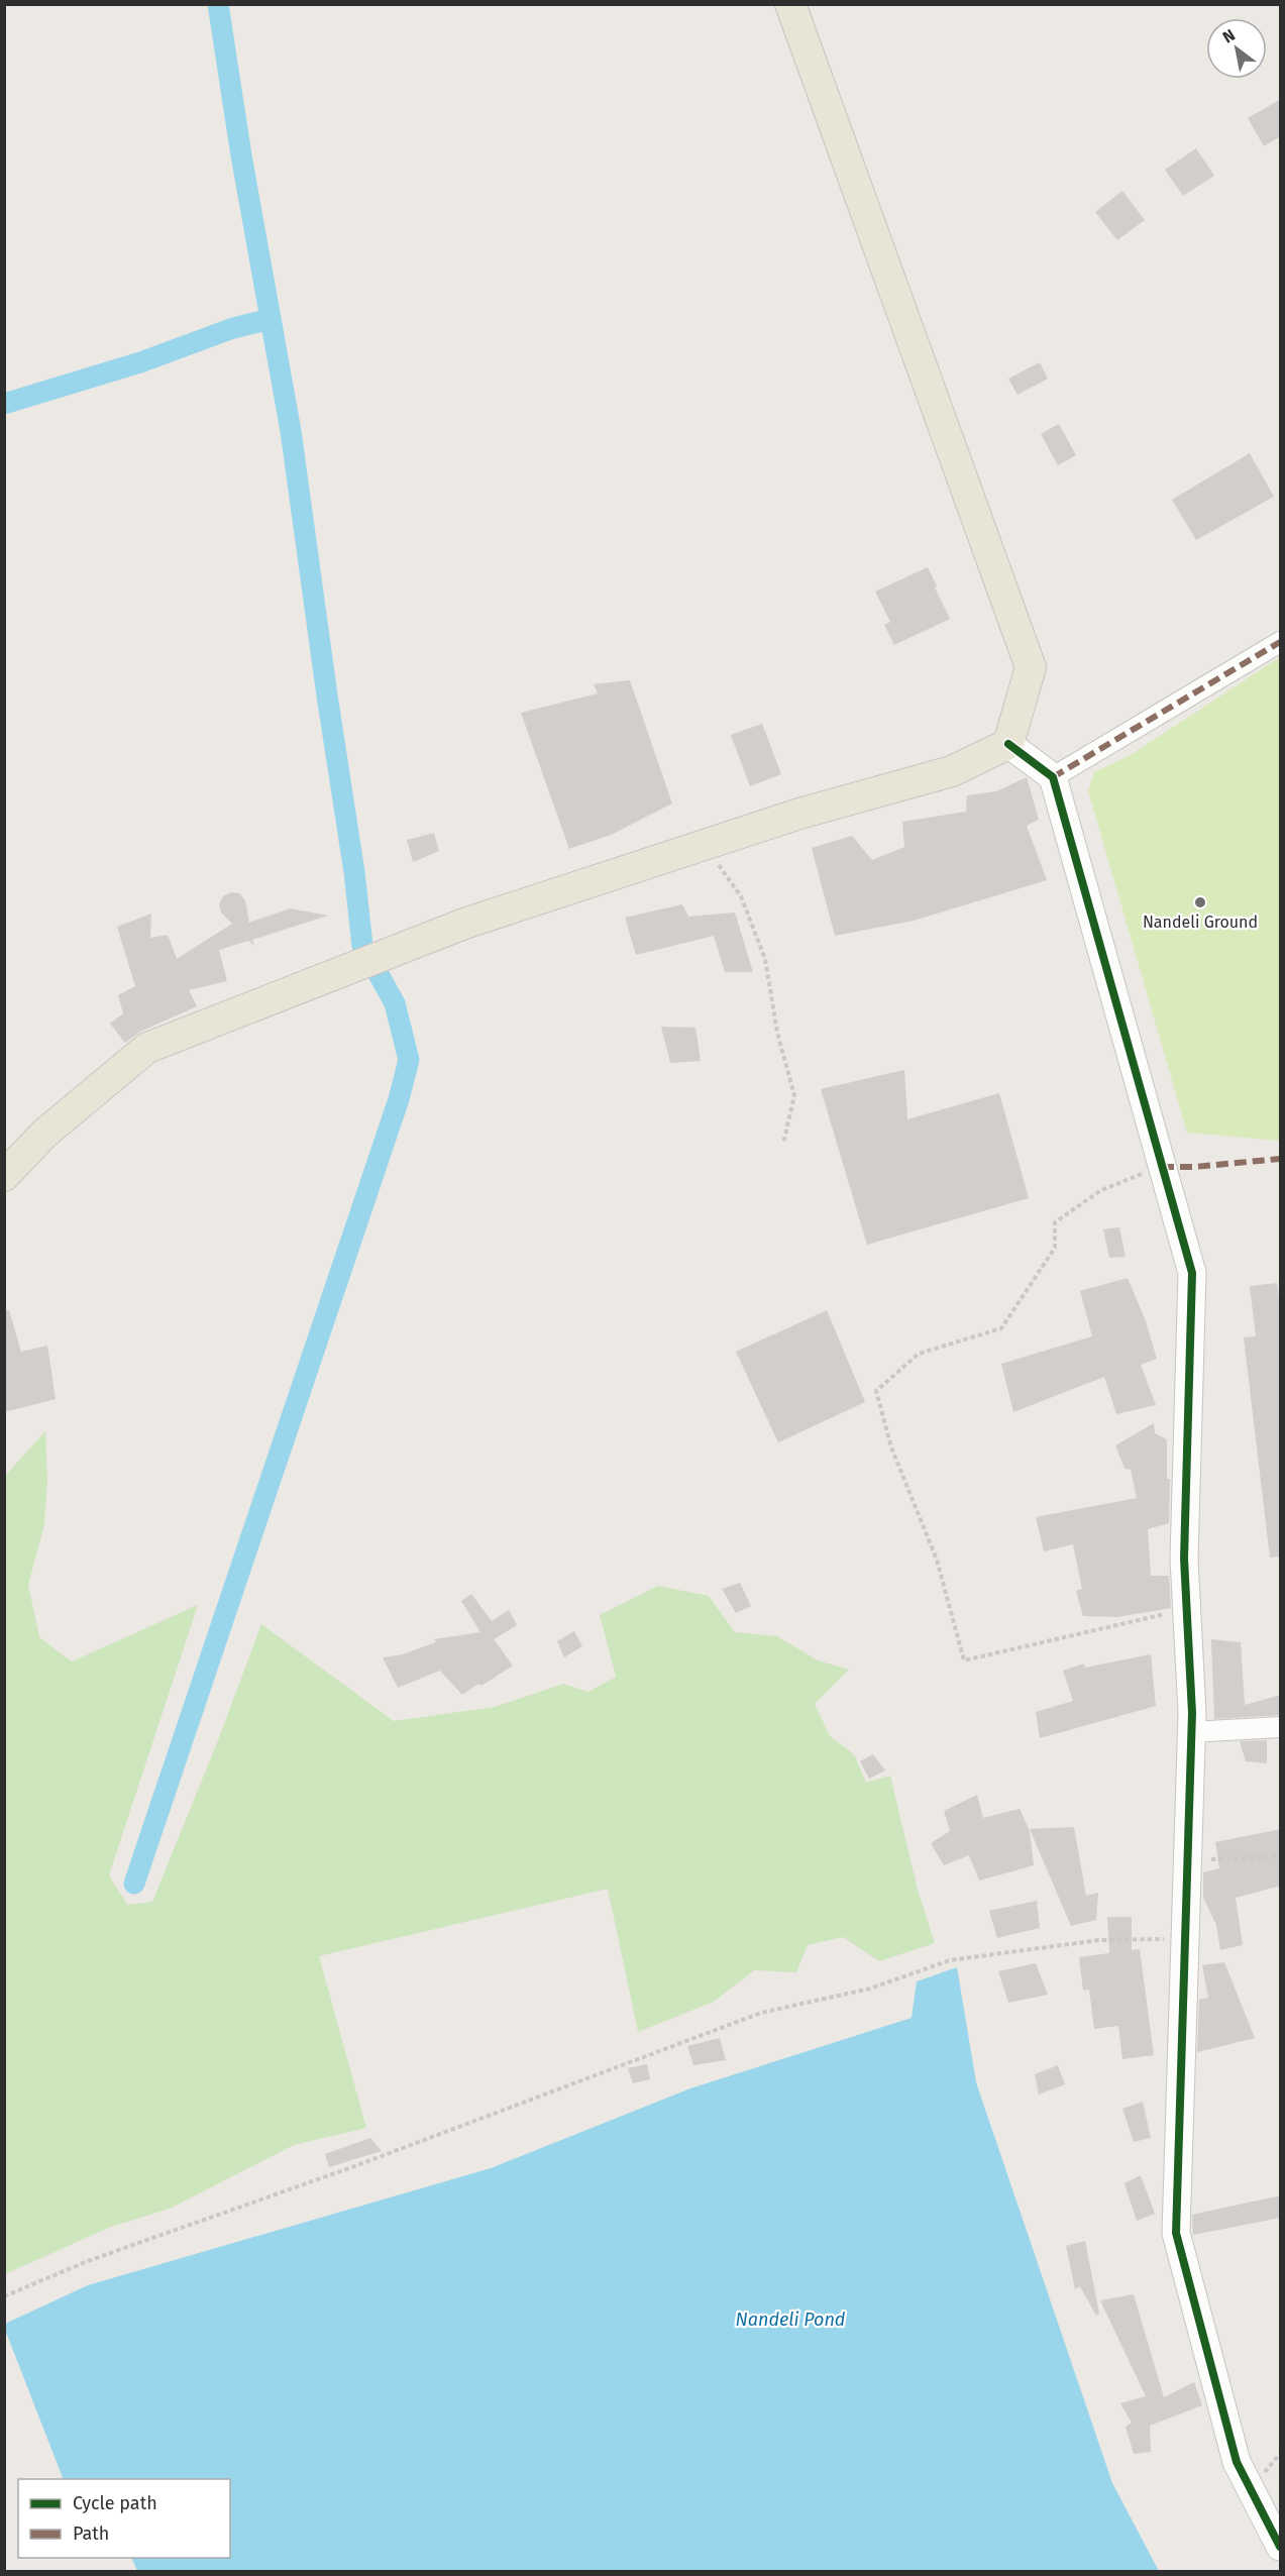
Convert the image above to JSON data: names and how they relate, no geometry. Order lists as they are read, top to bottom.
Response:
{
  "water": ["Nandeli Pond"],
  "places": ["Nandeli Ground"],
  "legend": ["Cycle path", "Path"],
  "north": "top left"
}
